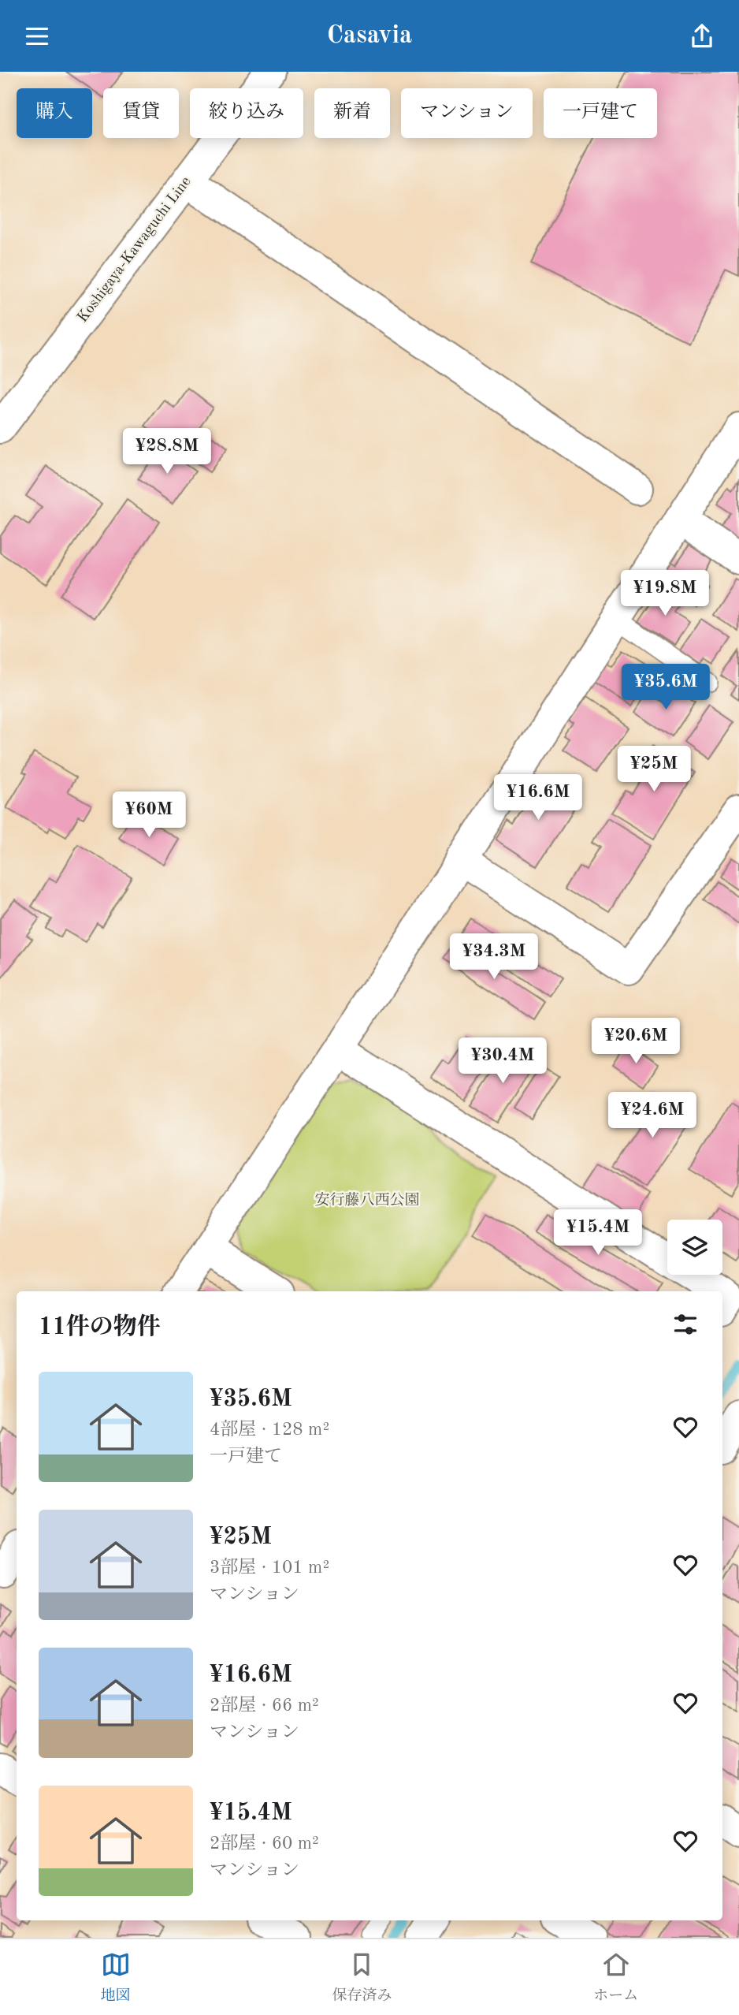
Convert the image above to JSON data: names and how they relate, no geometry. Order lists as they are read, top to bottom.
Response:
{
  "streets": {
    "street": ["Koshigaya-Kawaguchi Line"]
  },
  "parks": ["安行藤八西公園"],
  "page": {
    "header": "Casavia",
    "chip": [
      "購入",
      "賃貸",
      "絞り込み",
      "新着",
      "マンション",
      "一戸建て"
    ],
    "price": [
      "¥28.8M",
      "¥19.8M",
      "¥35.6M",
      "¥25M",
      "¥16.6M",
      "¥60M",
      "¥34.3M",
      "¥20.6M",
      "¥30.4M",
      "¥24.6M",
      "¥15.4M"
    ],
    "heading": "11件の物件",
    "list": [
      {
        "name": "¥35.6M",
        "note": "4部屋 · 128 m² · 一戸建て"
      },
      {
        "name": "¥25M",
        "note": "3部屋 · 101 m² · マンション"
      },
      {
        "name": "¥16.6M",
        "note": "2部屋 · 66 m² · マンション"
      },
      {
        "name": "¥15.4M",
        "note": "2部屋 · 60 m² · マンション"
      }
    ],
    "tabs": ["地図", "保存済み", "ホーム"]
  }
}
